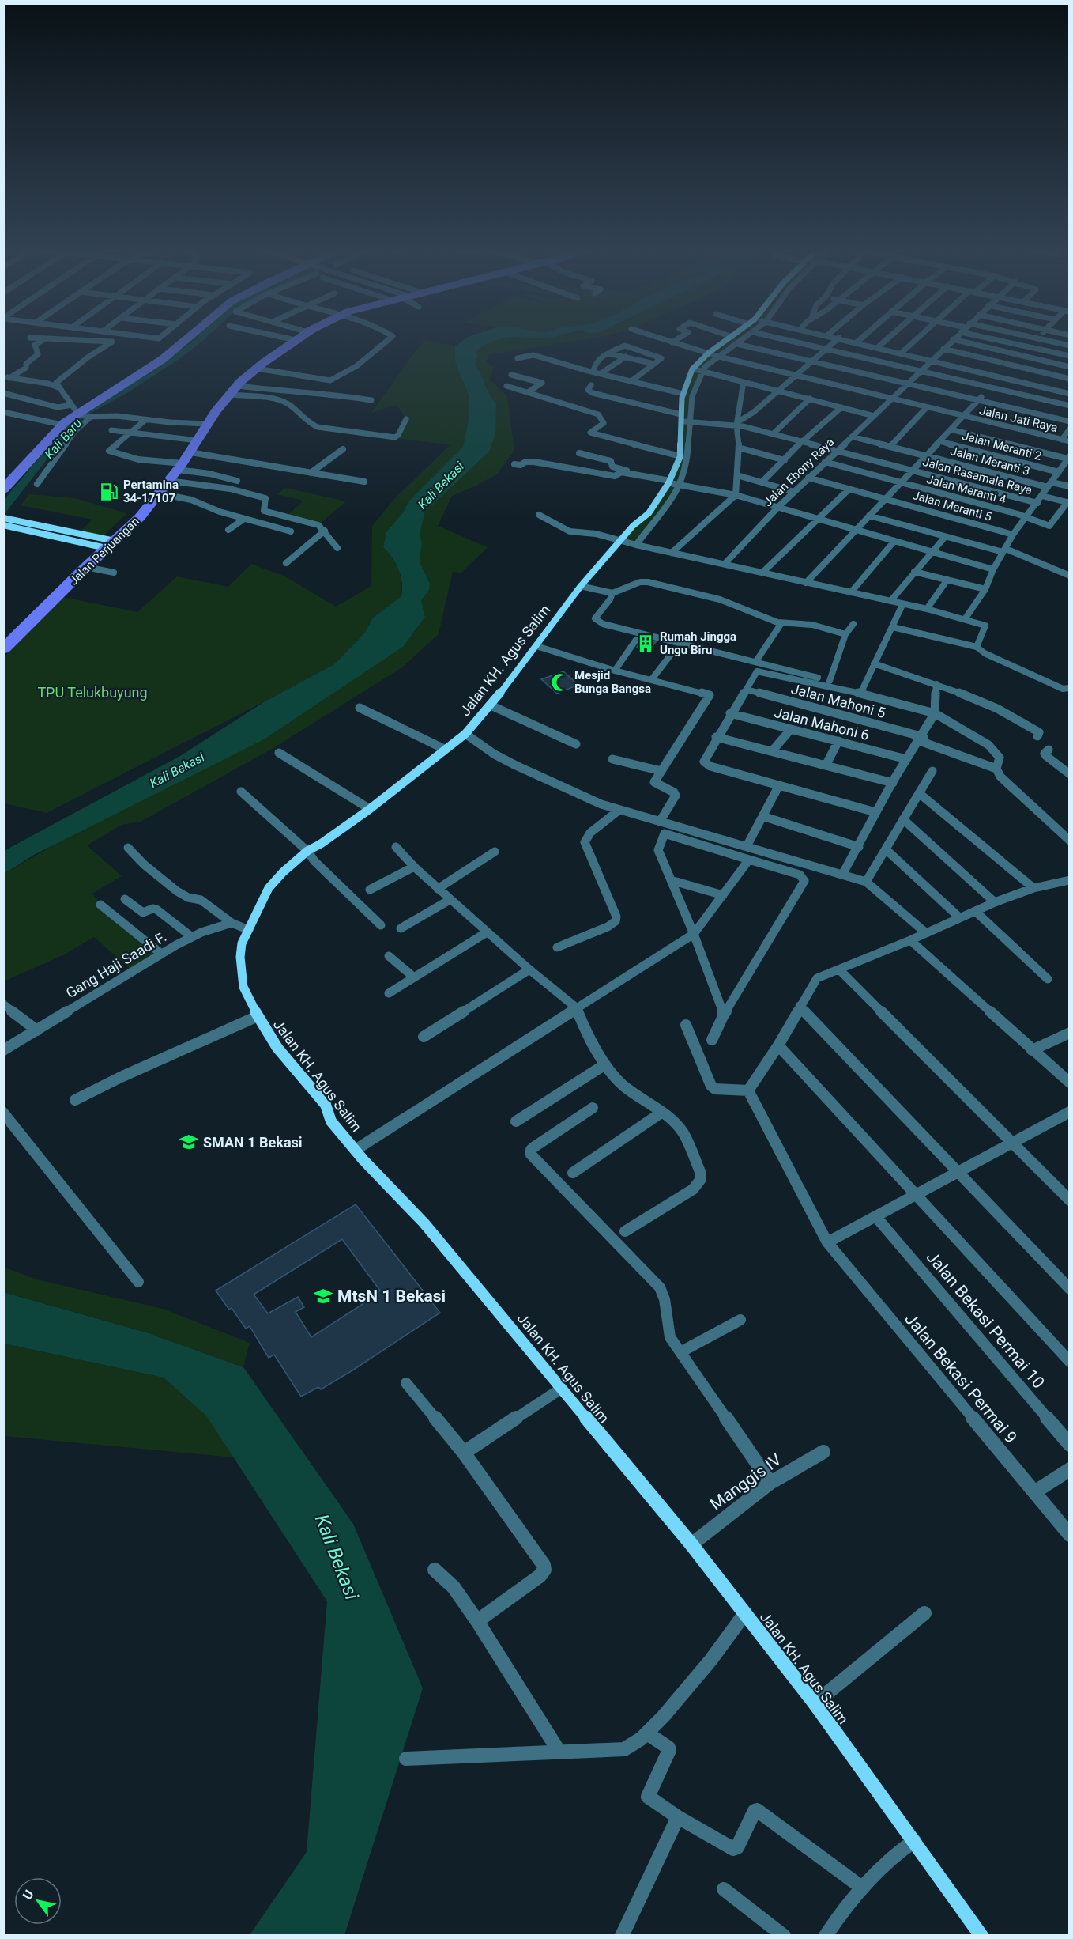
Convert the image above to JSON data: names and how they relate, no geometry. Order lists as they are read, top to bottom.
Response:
{
  "streets": {
    "main road": ["Jalan Perjuangan"],
    "street": [
      "Jalan Jati Raya",
      "Jalan Meranti 2",
      "Jalan Meranti 3",
      "Jalan Ebony Raya",
      "Jalan Rasamala Raya",
      "Jalan Meranti 4",
      "Jalan Meranti 5",
      "Jalan KH. Agus Salim",
      "Jalan Mahoni 5",
      "Jalan Mahoni 6",
      "Gang Haji Saadi F.",
      "Jalan Bekasi Permai 10",
      "Jalan Bekasi Permai 9",
      "Manggis IV"
    ]
  },
  "crossings": [
    ["Jalan Meranti 2", "Jalan Meranti 3"],
    ["Jalan Meranti 3", "Jalan Ebony Raya"],
    ["Jalan Ebony Raya", "Jalan Rasamala Raya"],
    ["Jalan Ebony Raya", "Jalan Meranti 4"],
    ["Jalan Ebony Raya", "Jalan Meranti 5"],
    ["Jalan Rasamala Raya", "Jalan KH. Agus Salim"],
    ["Jalan KH. Agus Salim", "Manggis IV"]
  ],
  "water": ["Kali Baru", "Kali Bekasi"],
  "parks": ["TPU Telukbuyung"],
  "places": {
    "fuel station": ["Pertamina 34-17107"],
    "building": ["Rumah Jingga Ungu Biru"],
    "mosque": ["Mesjid Bunga Bangsa"],
    "school or university": ["SMAN 1 Bekasi", "MtsN 1 Bekasi"]
  },
  "north": "top left"
}
